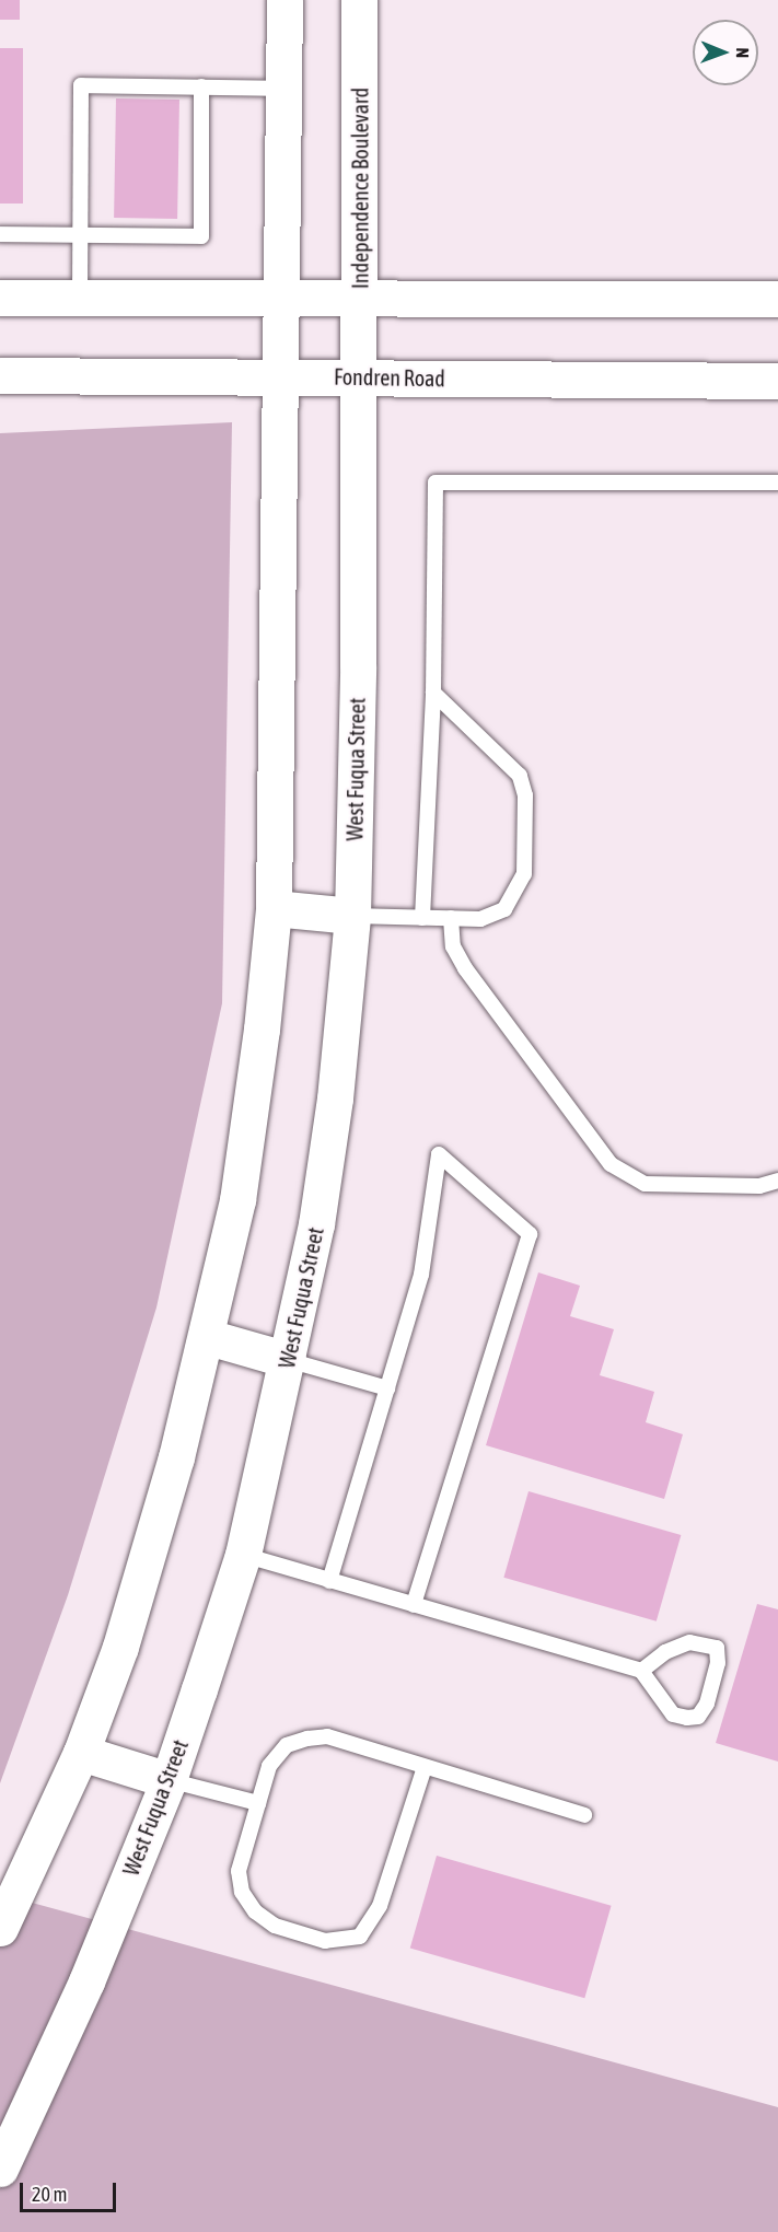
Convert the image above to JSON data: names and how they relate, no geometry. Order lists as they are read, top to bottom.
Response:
{
  "streets": {
    "main road": ["Independence Boulevard", "Fondren Road", "West Fuqua Street"]
  },
  "crossings": [
    ["Independence Boulevard", "Fondren Road"],
    ["Independence Boulevard", "West Fuqua Street"],
    ["Fondren Road", "West Fuqua Street"]
  ],
  "scale_bar": "20 m",
  "north": "right"
}
